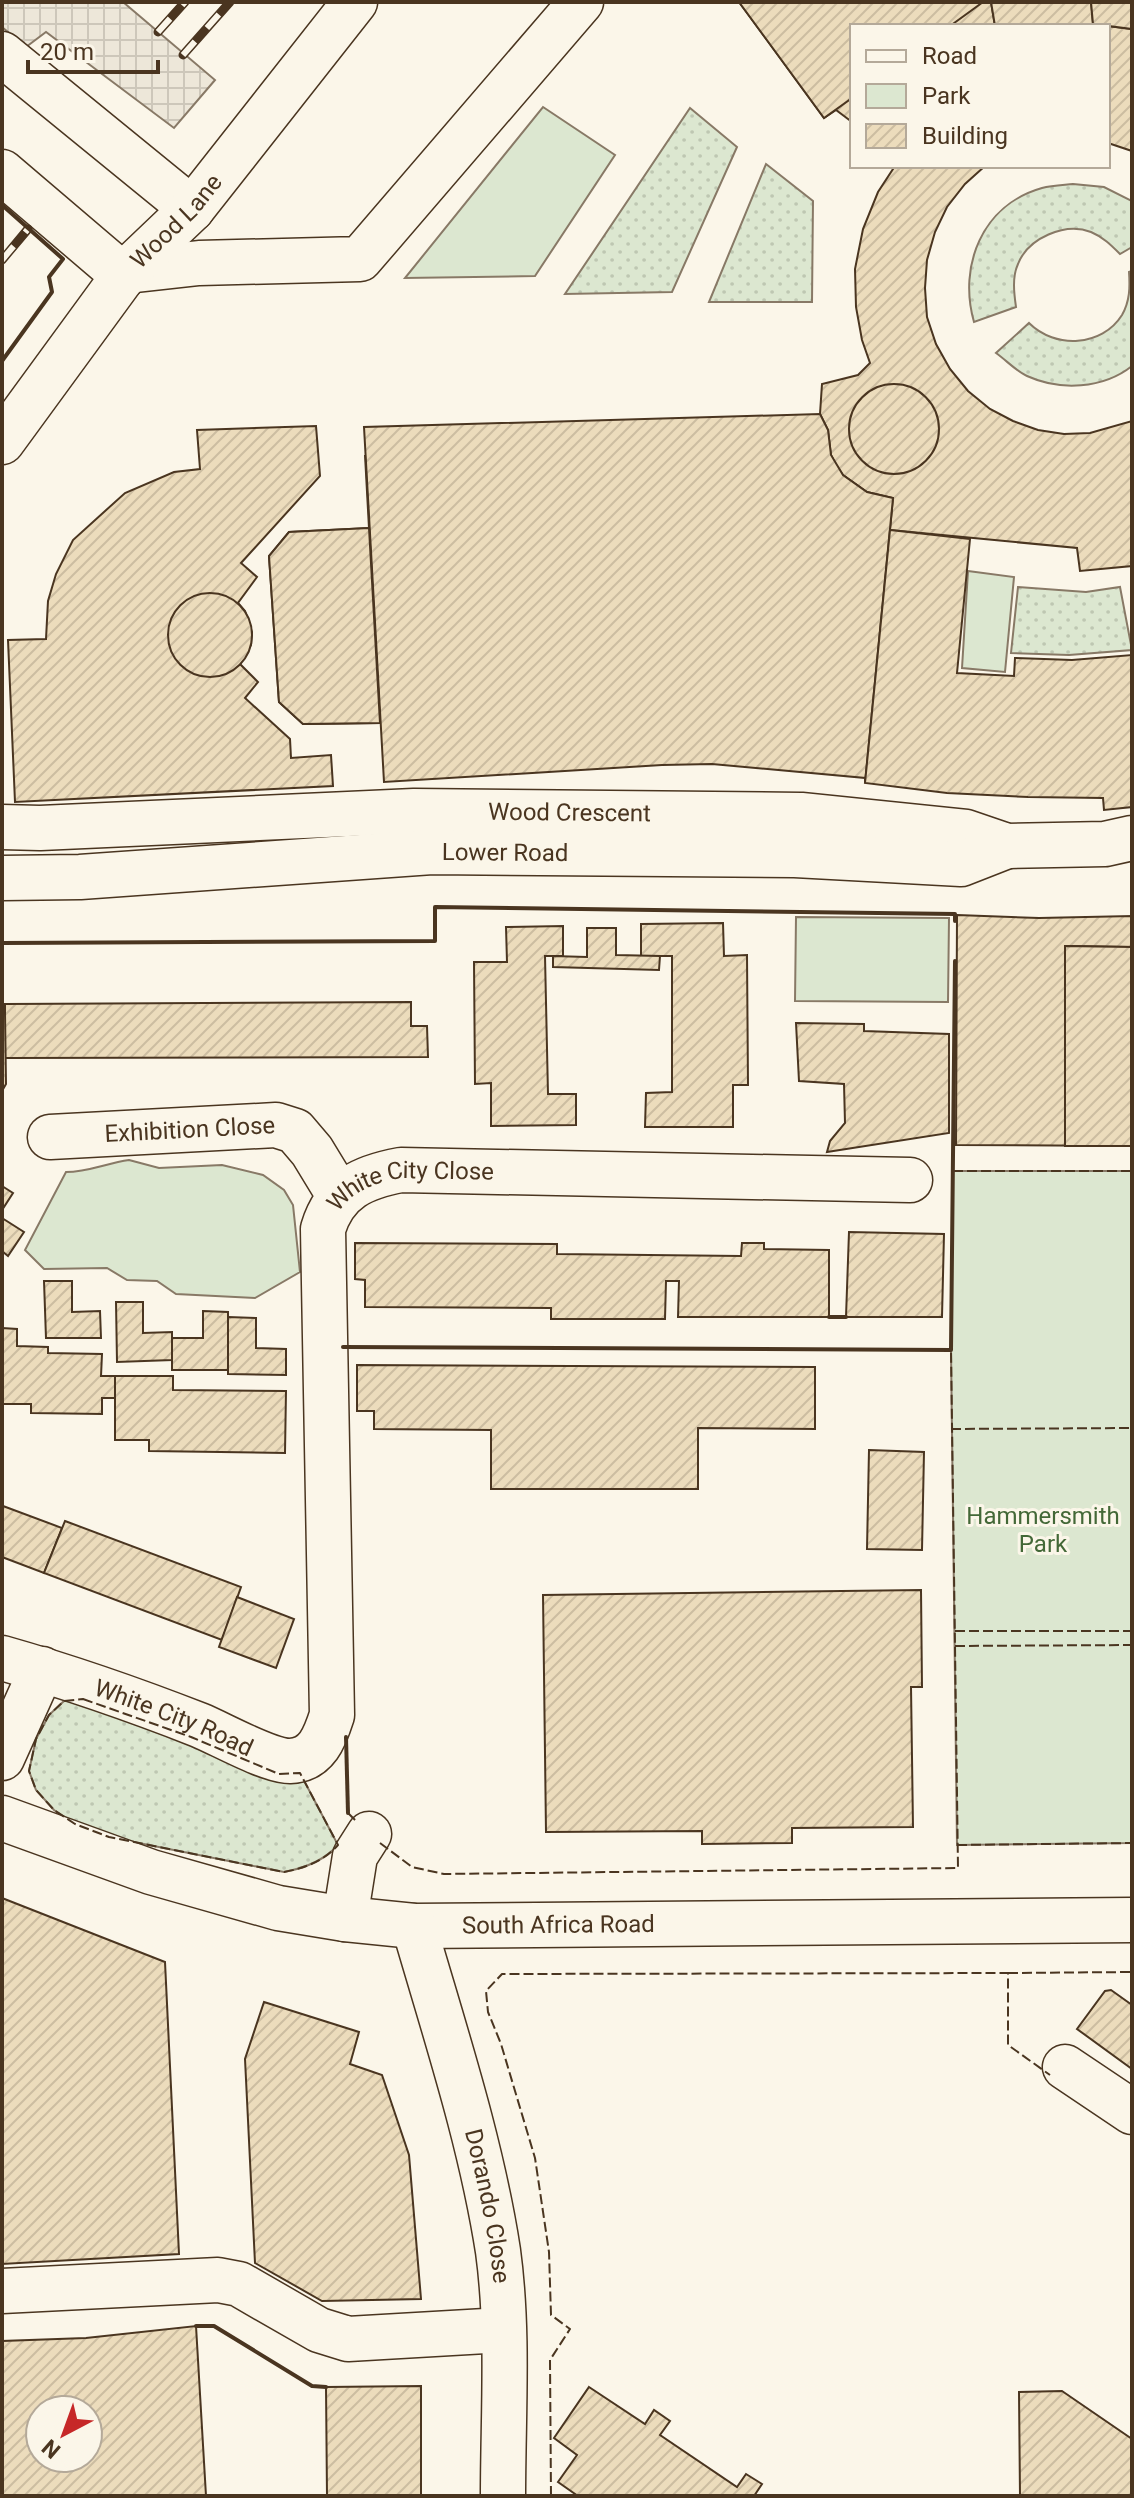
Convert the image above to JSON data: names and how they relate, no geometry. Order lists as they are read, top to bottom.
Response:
{
  "streets": {
    "street": [
      "Wood Lane",
      "Wood Crescent",
      "Lower Road",
      "Exhibition Close",
      "White City Close",
      "White City Road",
      "South Africa Road",
      "Dorando Close"
    ]
  },
  "crossings": [
    ["Wood Crescent", "Lower Road"],
    ["Exhibition Close", "White City Close"],
    ["White City Close", "White City Road"],
    ["South Africa Road", "Dorando Close"]
  ],
  "parks": ["Hammersmith Park"],
  "legend": ["Road", "Park", "Building"],
  "scale_bar": "20 m",
  "north": "bottom left"
}
